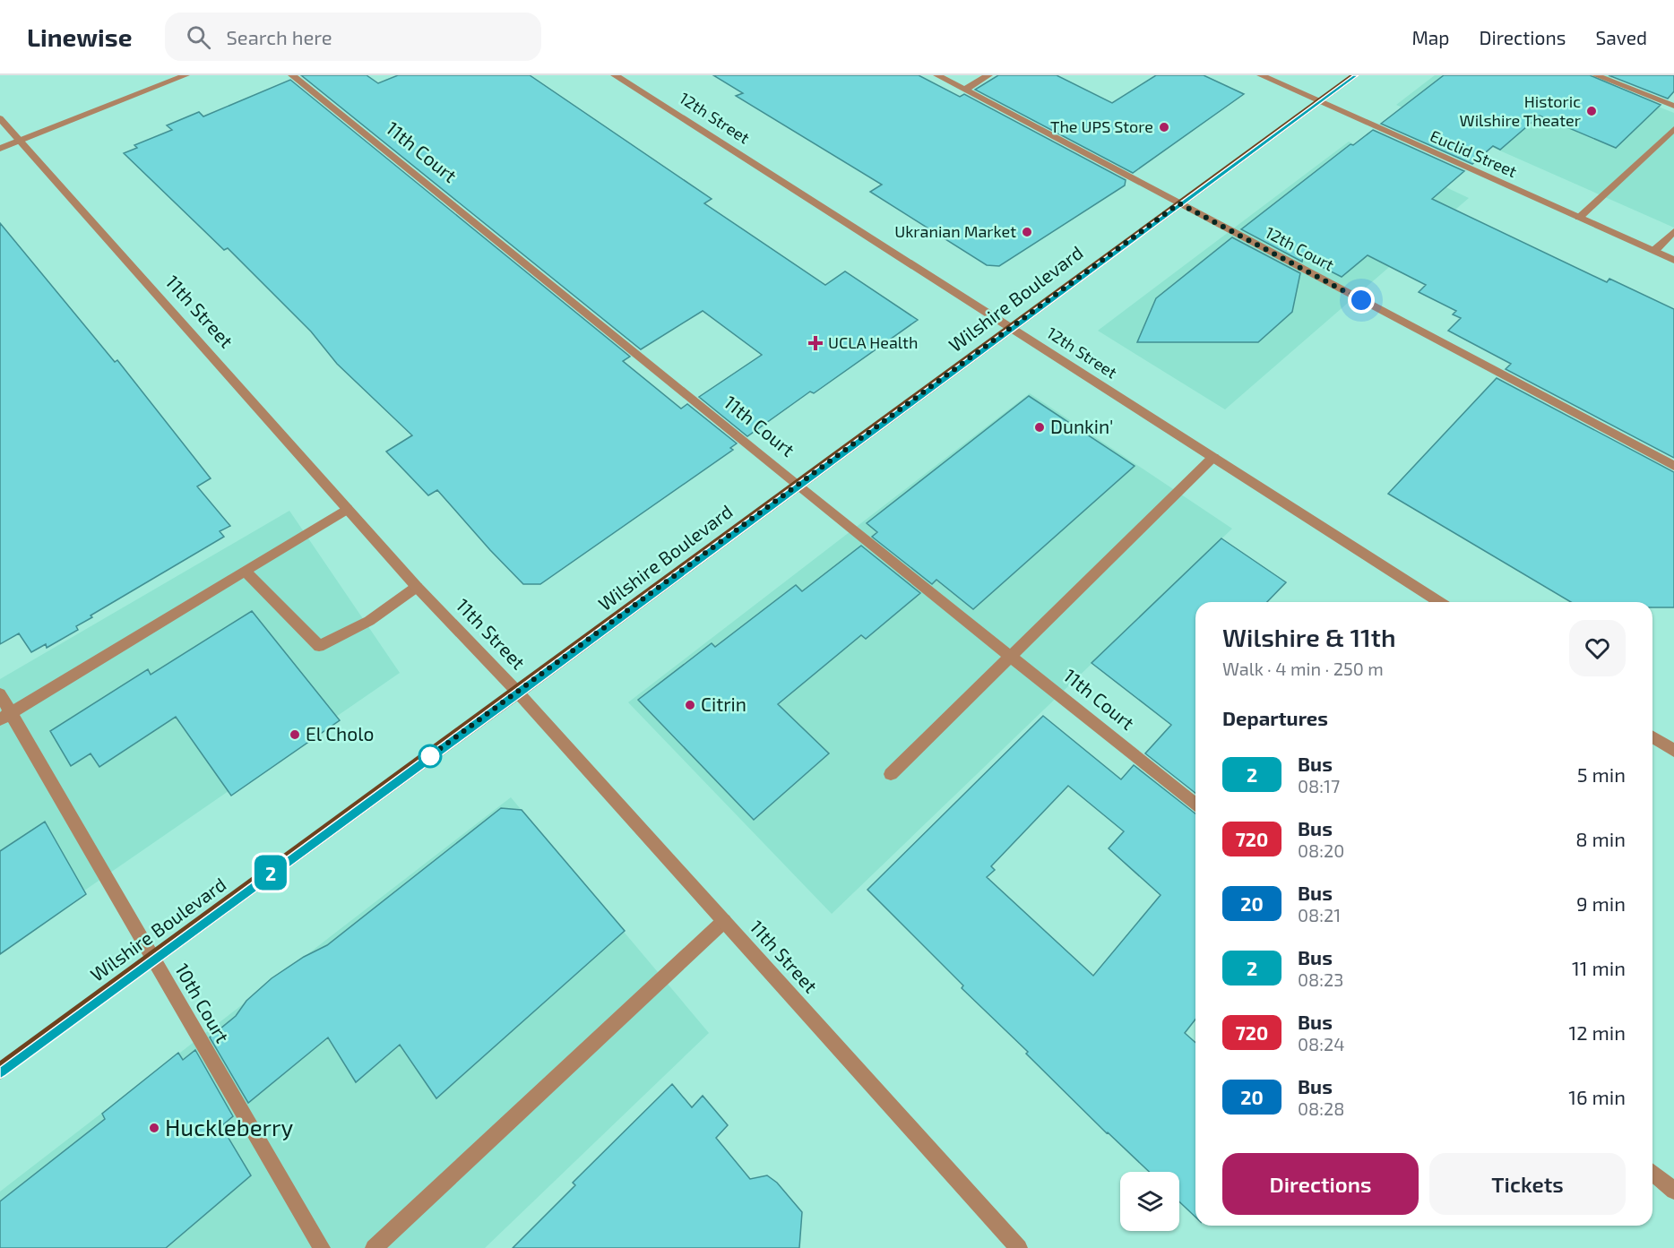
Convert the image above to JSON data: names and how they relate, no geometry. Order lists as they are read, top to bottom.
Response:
{
  "streets": {
    "main road": ["Wilshire Boulevard"],
    "street": [
      "12th Street",
      "11th Court",
      "Euclid Street",
      "12th Court",
      "11th Street",
      "10th Court"
    ]
  },
  "crossings": [
    ["12th Street", "Wilshire Boulevard"],
    ["11th Court", "Wilshire Boulevard"],
    ["Euclid Street", "Wilshire Boulevard"],
    ["12th Court", "Wilshire Boulevard"],
    ["Wilshire Boulevard", "11th Street"],
    ["Wilshire Boulevard", "10th Court"]
  ],
  "places": {
    "other": [
      "Historic Wilshire Theater",
      "The UPS Store",
      "Ukranian Market",
      "Dunkin'",
      "Citrin",
      "El Cholo",
      "Huckleberry"
    ],
    "health": ["UCLA Health"]
  },
  "lines": ["bus line 2"],
  "page": {
    "header": "Linewise",
    "search": "Search here",
    "nav": ["Map", "Directions", "Saved"],
    "on_map": "2",
    "heading": [
      ["Wilshire & 11th", "Walk · 4 min · 250 m"],
      "Departures"
    ],
    "list": [
      {
        "mark": "2",
        "name": "Bus",
        "note": "08:17",
        "value": "5 min"
      },
      {
        "mark": "720",
        "name": "Bus",
        "note": "08:20",
        "value": "8 min"
      },
      {
        "mark": "20",
        "name": "Bus",
        "note": "08:21",
        "value": "9 min"
      },
      {
        "mark": "2",
        "name": "Bus",
        "note": "08:23",
        "value": "11 min"
      },
      {
        "mark": "720",
        "name": "Bus",
        "note": "08:24",
        "value": "12 min"
      },
      {
        "mark": "20",
        "name": "Bus",
        "note": "08:28",
        "value": "16 min"
      }
    ],
    "buttons": ["Directions", "Tickets"]
  }
}
